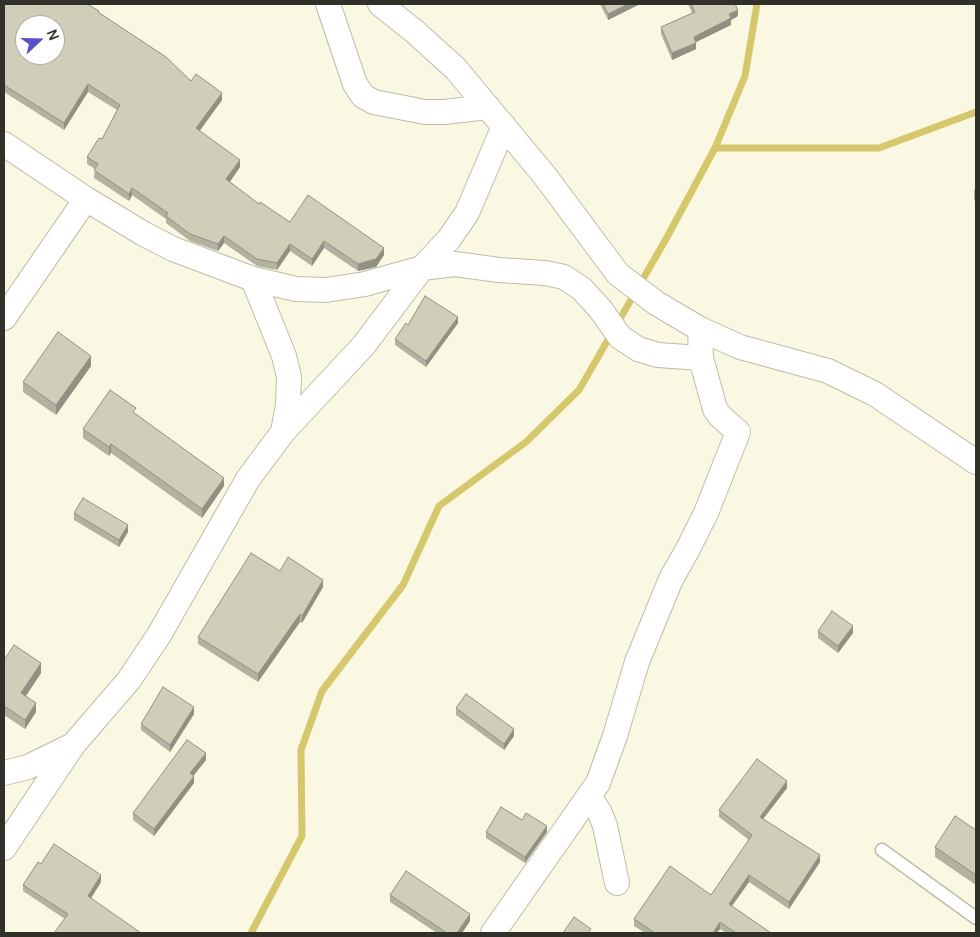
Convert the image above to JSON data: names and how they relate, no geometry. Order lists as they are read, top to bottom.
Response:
{
  "north": "right"
}
